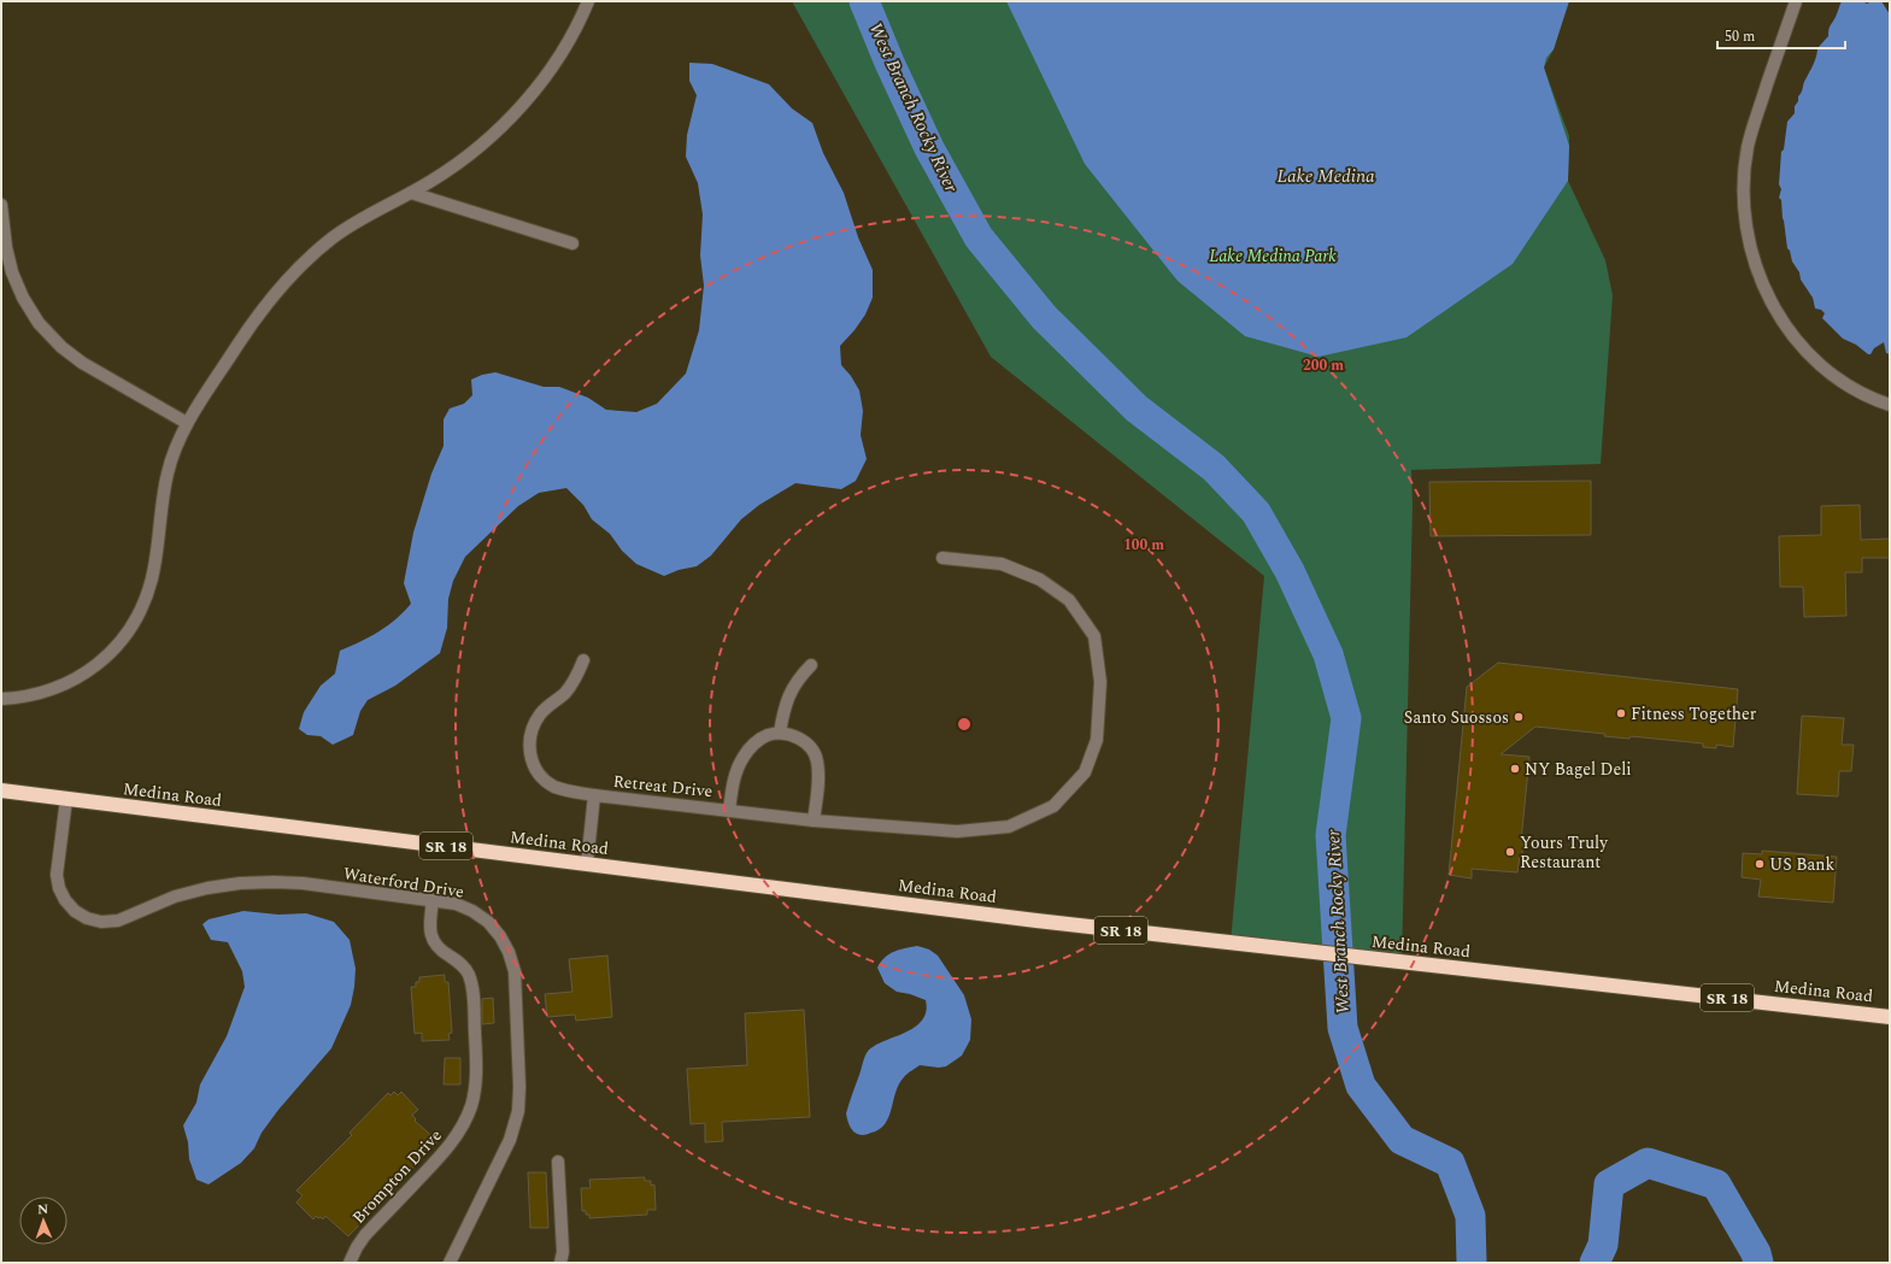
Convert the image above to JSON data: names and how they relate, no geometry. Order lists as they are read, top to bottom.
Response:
{
  "streets": {
    "highway": ["Medina Road", "SR 18"],
    "street": ["Retreat Drive", "Waterford Drive", "Brompton Drive"]
  },
  "crossings": [
    ["Retreat Drive", "Medina Road"],
    ["Medina Road", "Waterford Drive"],
    ["Waterford Drive", "Brompton Drive"]
  ],
  "water": ["West Branch Rocky River", "Lake Medina"],
  "parks": ["Lake Medina Park"],
  "places": [
    "Fitness Together",
    "Santo Suossos",
    "NY Bagel Deli",
    "Yours Truly Restaurant",
    "US Bank"
  ],
  "scale_bar": "50 m",
  "north": "top",
  "rings": ["200 m", "100 m"]
}
